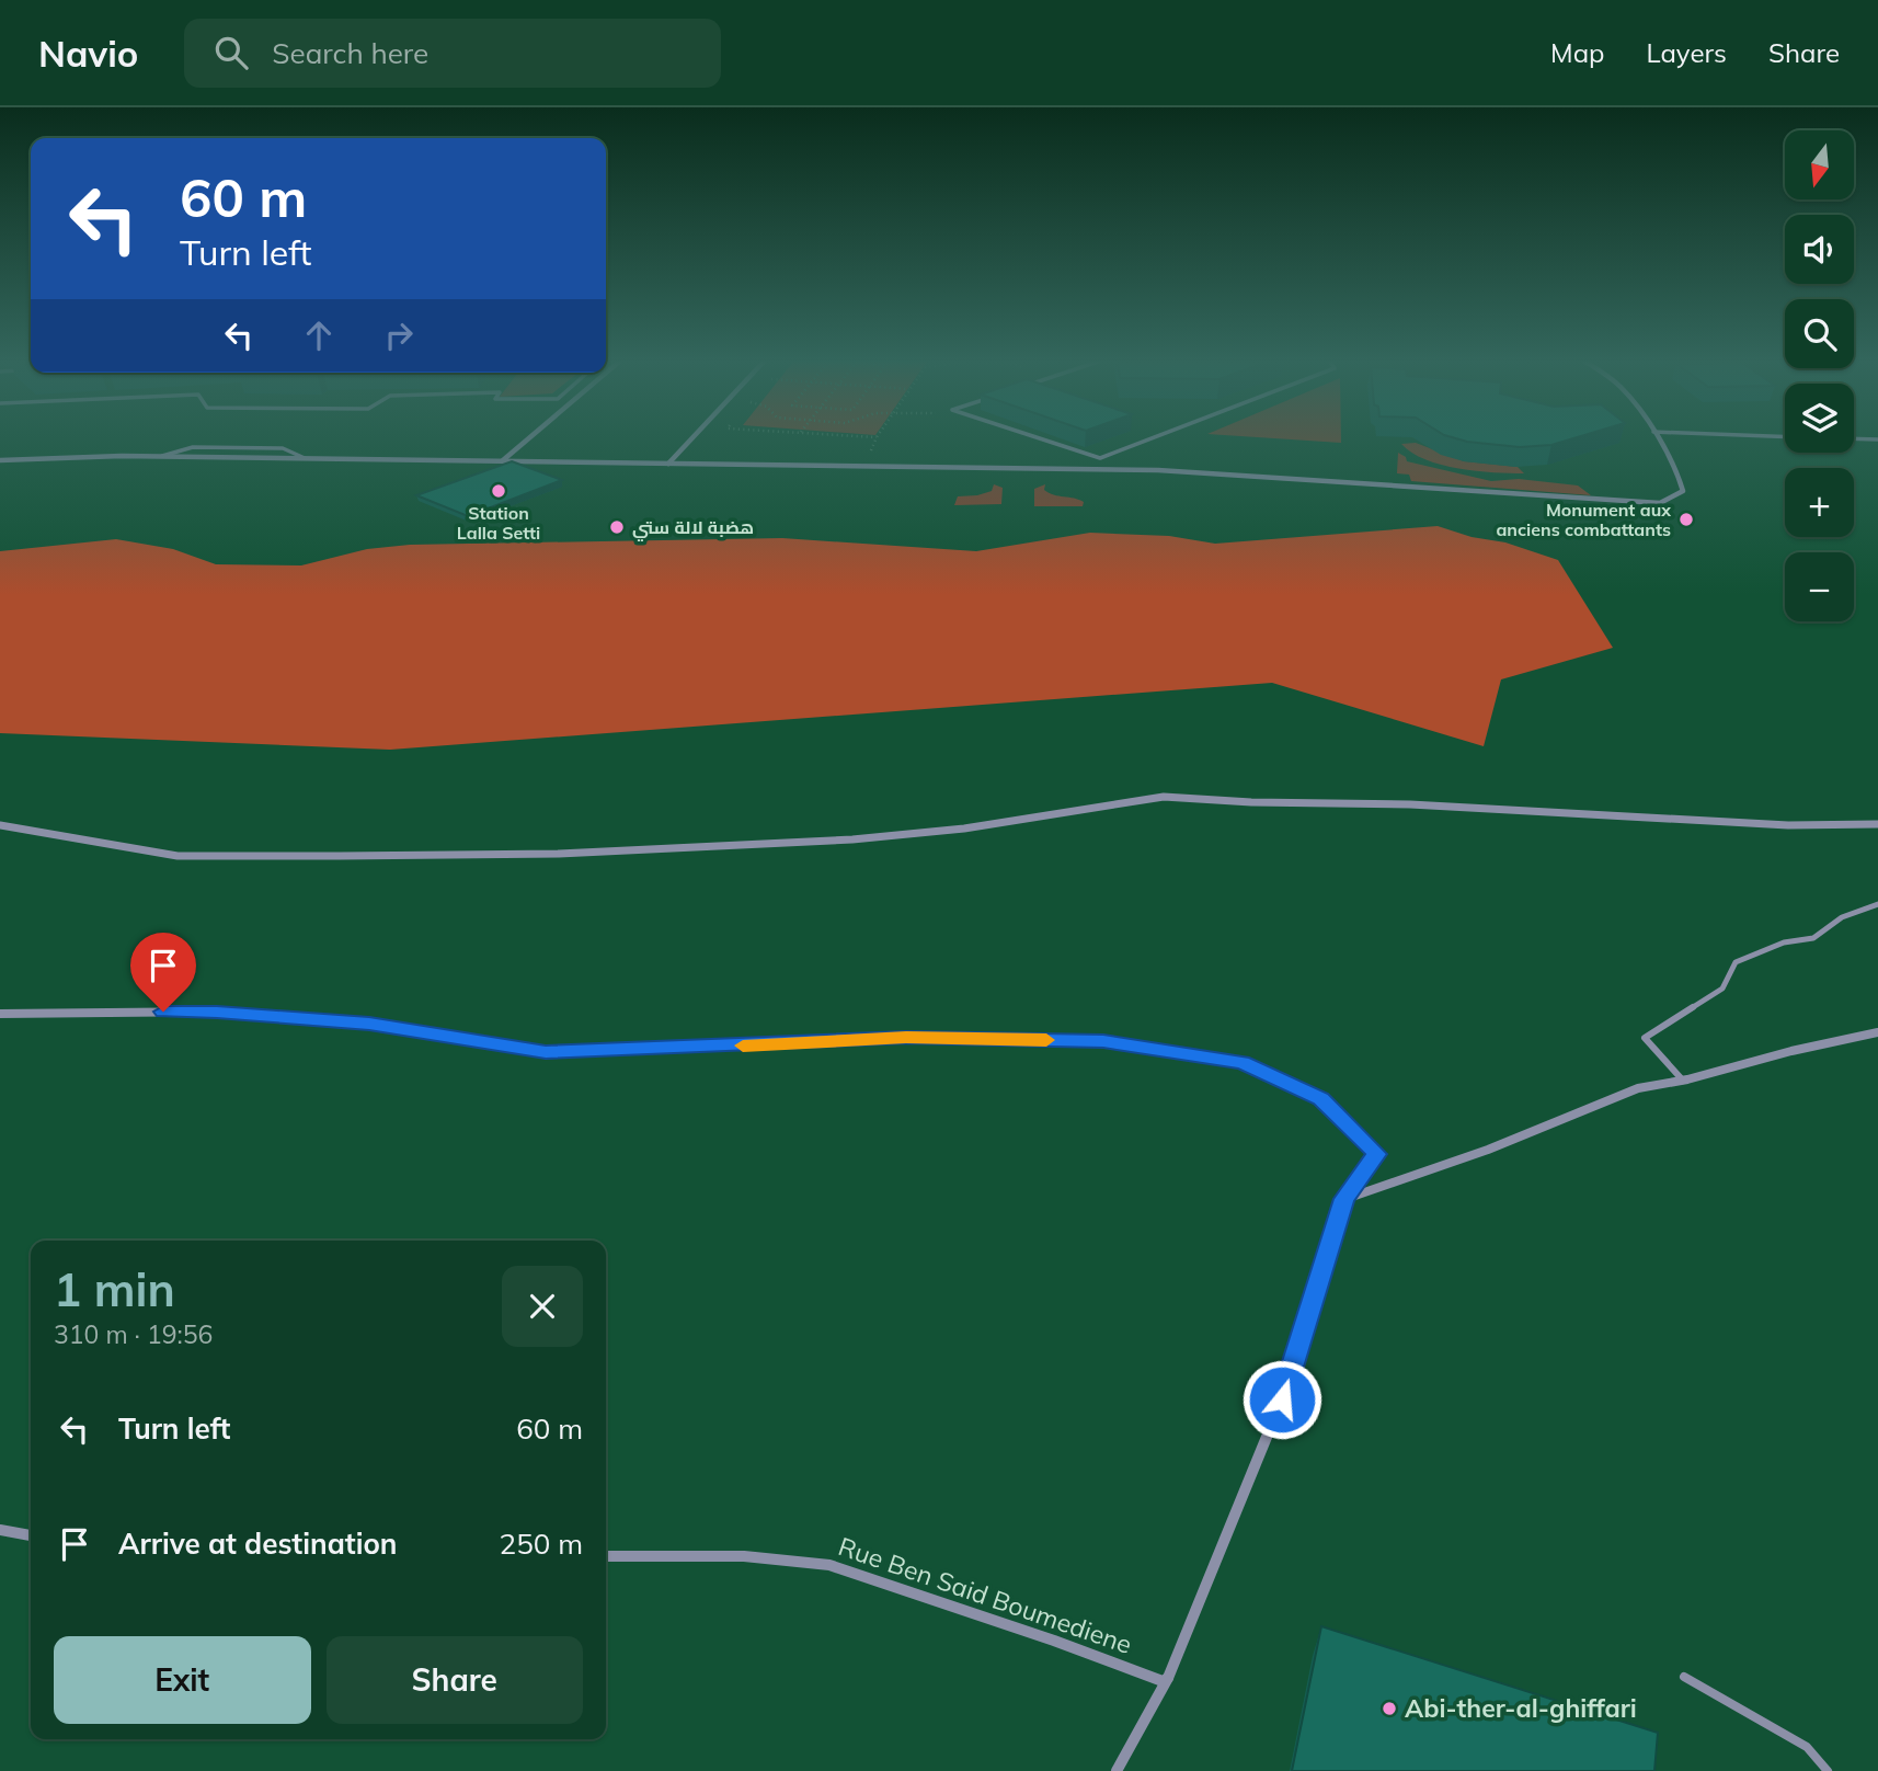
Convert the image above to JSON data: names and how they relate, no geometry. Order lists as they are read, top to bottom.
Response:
{
  "streets": {
    "street": ["Rue Ben Said Boumediene"]
  },
  "places": [
    "Station Lalla Setti",
    "Monument aux anciens combattants",
    "هضبة لالة ستي",
    "Abi-ther-al-ghiffari"
  ],
  "north": "bottom",
  "page": {
    "header": "Navio",
    "search": "Search here",
    "nav": ["Map", "Layers", "Share"],
    "map_buttons": ["+", "−"],
    "turn": ["60 m", "Turn left"],
    "heading": ["1 min", "310 m · 19:56"],
    "list": [
      {
        "name": "Turn left",
        "value": "60 m"
      },
      {
        "name": "Arrive at destination",
        "value": "250 m"
      }
    ],
    "buttons": ["Exit", "Share"]
  }
}
